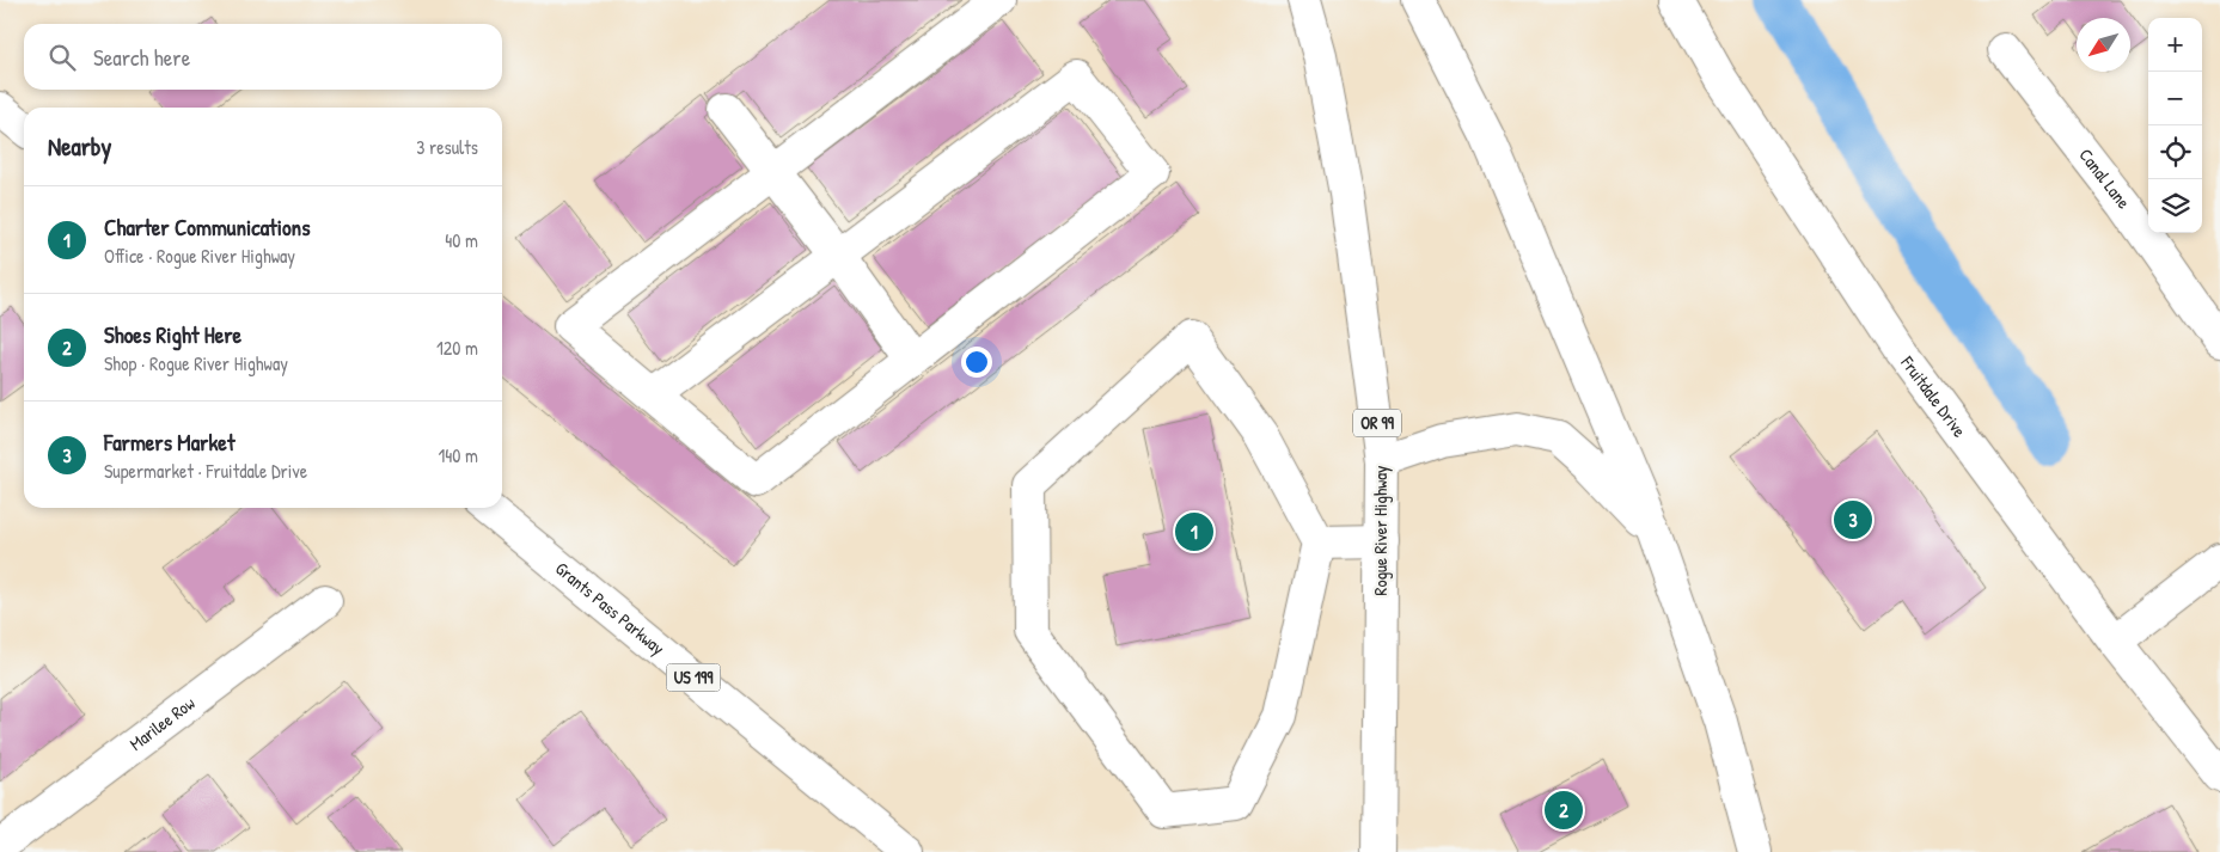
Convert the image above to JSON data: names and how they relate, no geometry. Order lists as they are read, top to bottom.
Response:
{
  "streets": {
    "main road": [
      "Canal Lane",
      "Fruitdale Drive",
      "OR 99",
      "Rogue River Highway",
      "Grants Pass Parkway",
      "US 199",
      "Marilee Row"
    ]
  },
  "north": "bottom left",
  "page": {
    "map_buttons": ["+", "−"],
    "search": "Search here",
    "heading": ["Nearby", "3 results"],
    "list": [
      {
        "mark": "1",
        "name": "Charter Communications",
        "note": "Office · Rogue River Highway",
        "value": "40 m"
      },
      {
        "mark": "2",
        "name": "Shoes Right Here",
        "note": "Shop · Rogue River Highway",
        "value": "120 m"
      },
      {
        "mark": "3",
        "name": "Farmers Market",
        "note": "Supermarket · Fruitdale Drive",
        "value": "140 m"
      }
    ],
    "pins": ["3", "1", "2"]
  }
}
